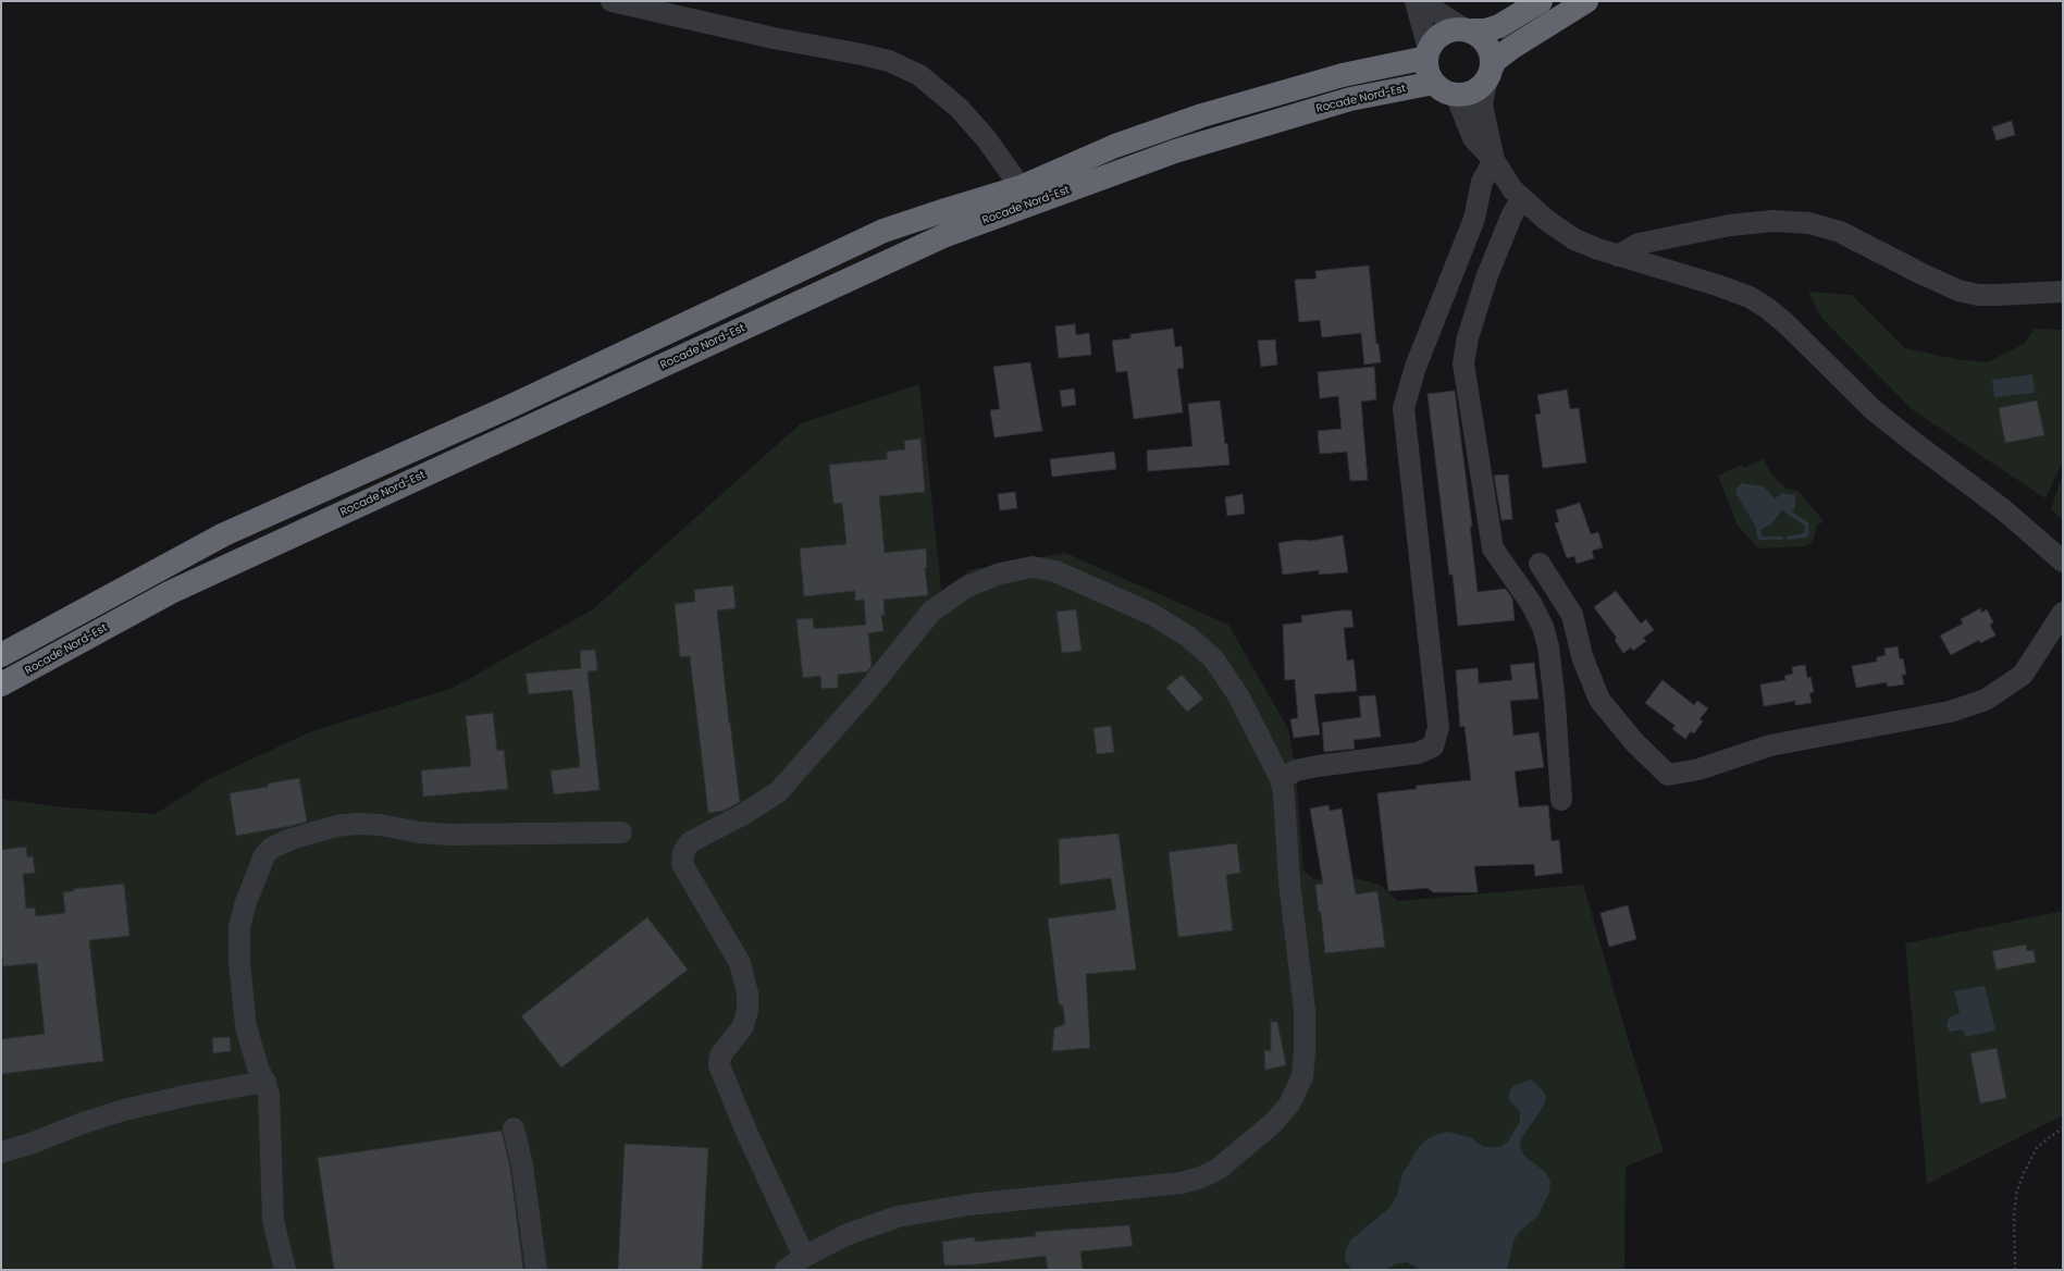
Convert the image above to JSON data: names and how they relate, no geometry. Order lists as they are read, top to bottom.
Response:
{
  "streets": {
    "highway": ["Rocade Nord-Est"]
  }
}
